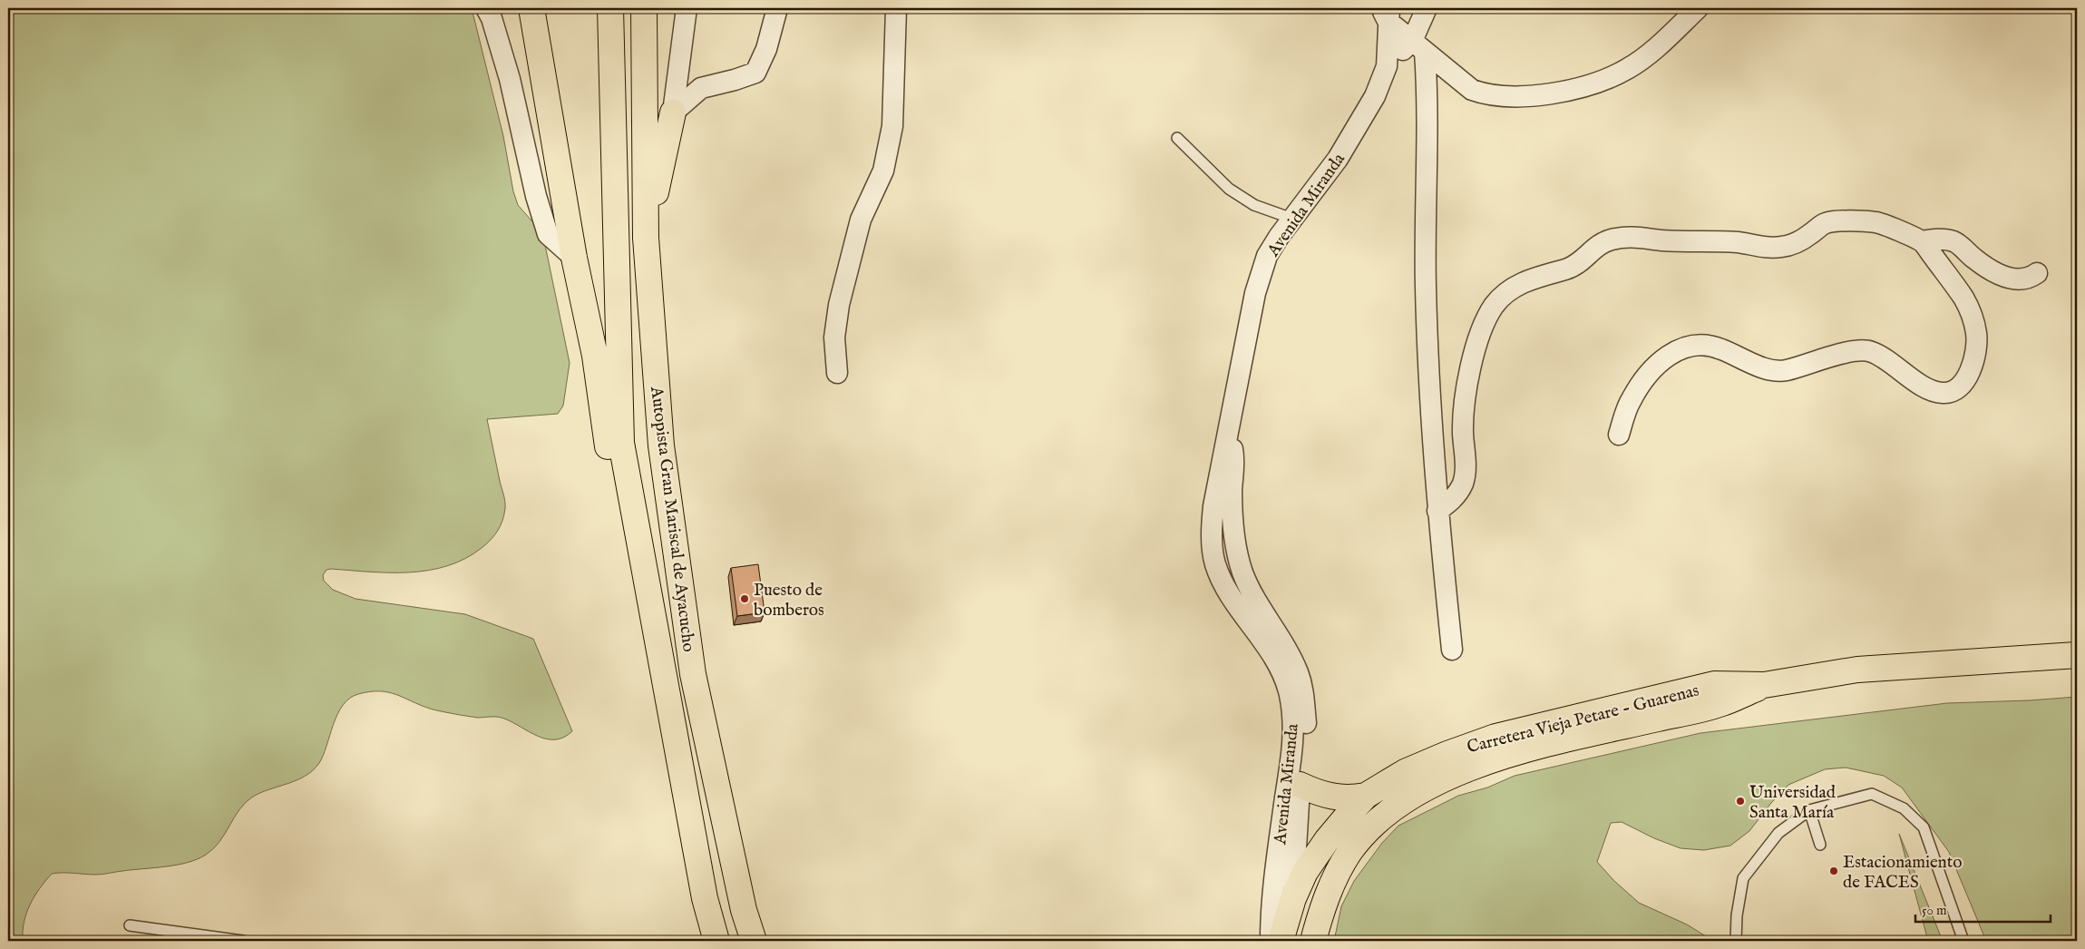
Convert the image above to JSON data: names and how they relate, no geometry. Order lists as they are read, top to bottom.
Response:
{
  "streets": {
    "main road": ["Autopista Gran Mariscal de Ayacucho", "Carretera Vieja Petare - Guarenas"],
    "street": ["Avenida Miranda"]
  },
  "crossings": [
    ["Avenida Miranda", "Carretera Vieja Petare - Guarenas"]
  ],
  "places": ["Puesto de bomberos", "Universidad Santa María", "Estacionamiento de FACES"],
  "scale_bar": "50 m"
}
